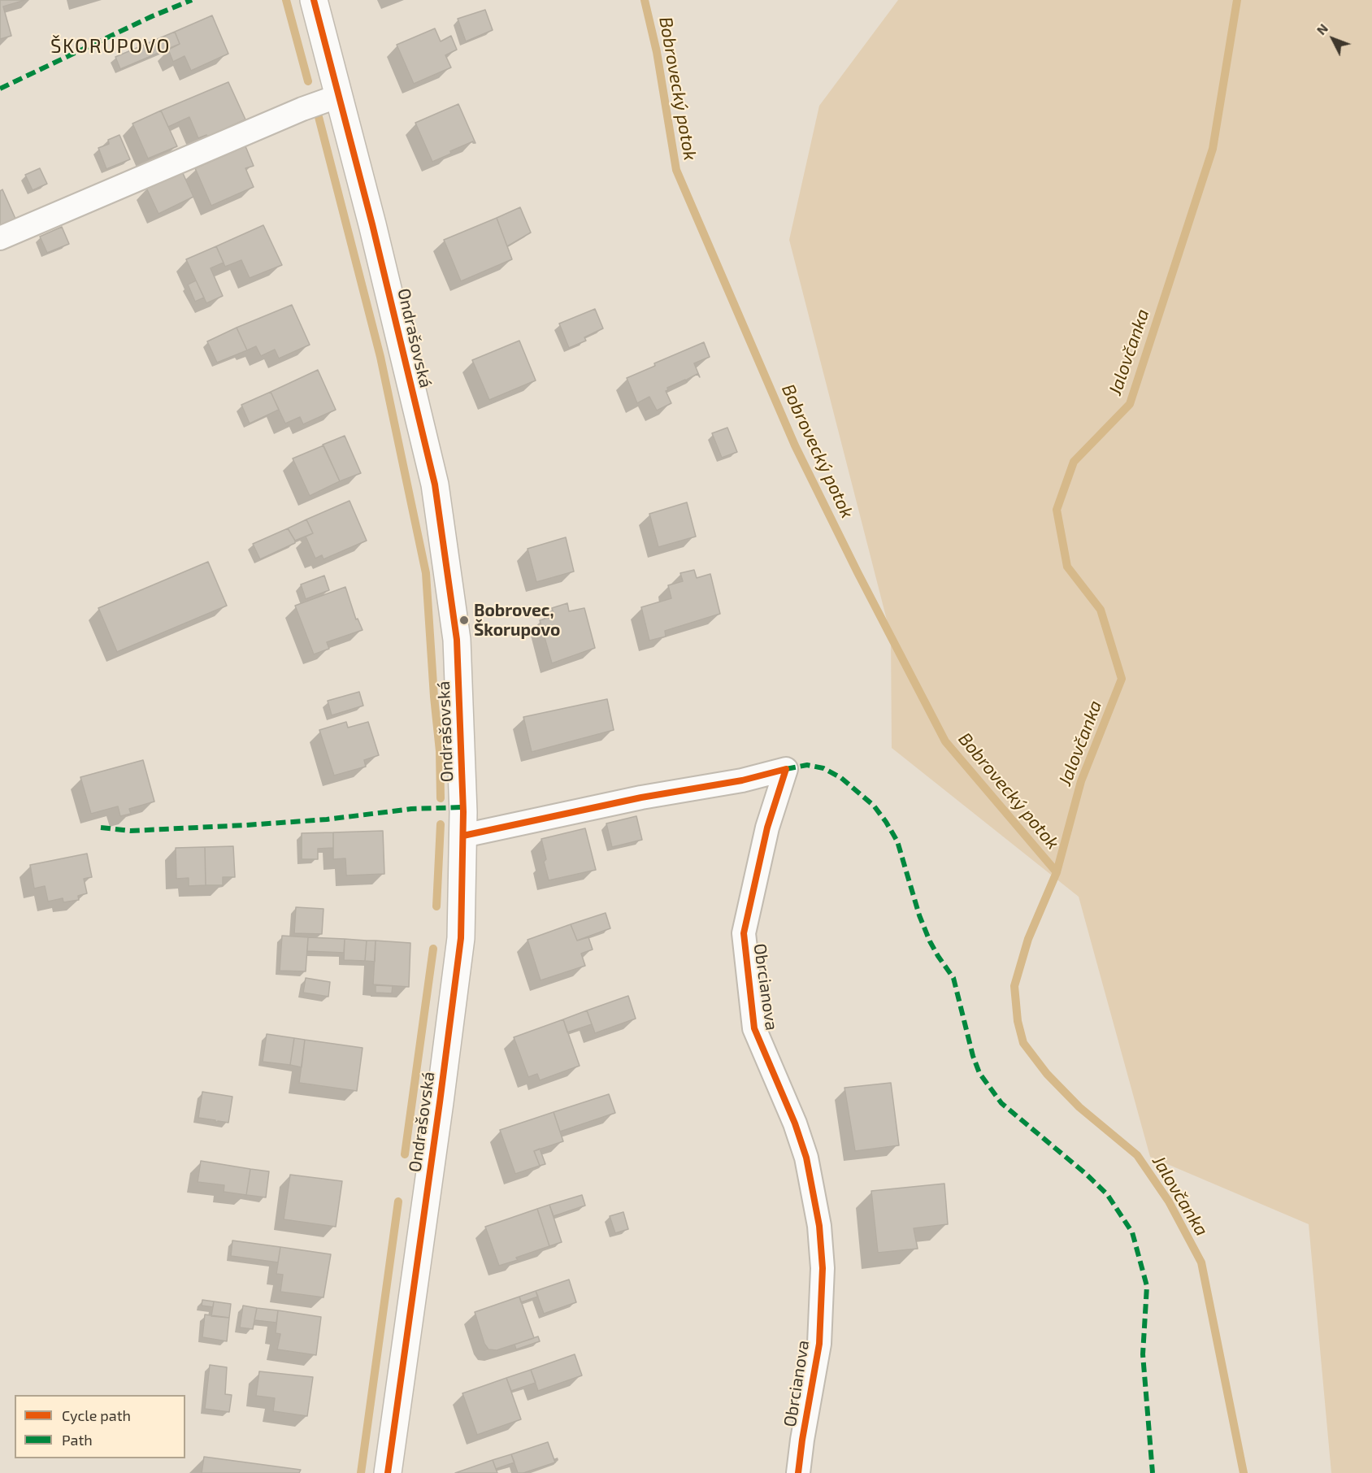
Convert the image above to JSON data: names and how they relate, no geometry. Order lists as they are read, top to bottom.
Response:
{
  "streets": {
    "street": ["Ondrašovská", "Obrcianova"]
  },
  "crossings": [
    ["Ondrašovská", "Obrcianova"]
  ],
  "districts": ["ŠKORUPOVO"],
  "water": ["Bobrovecký potok", "Jalovčanka"],
  "places": ["Bobrovec, Škorupovo"],
  "legend": ["Cycle path", "Path"],
  "north": "top left"
}
